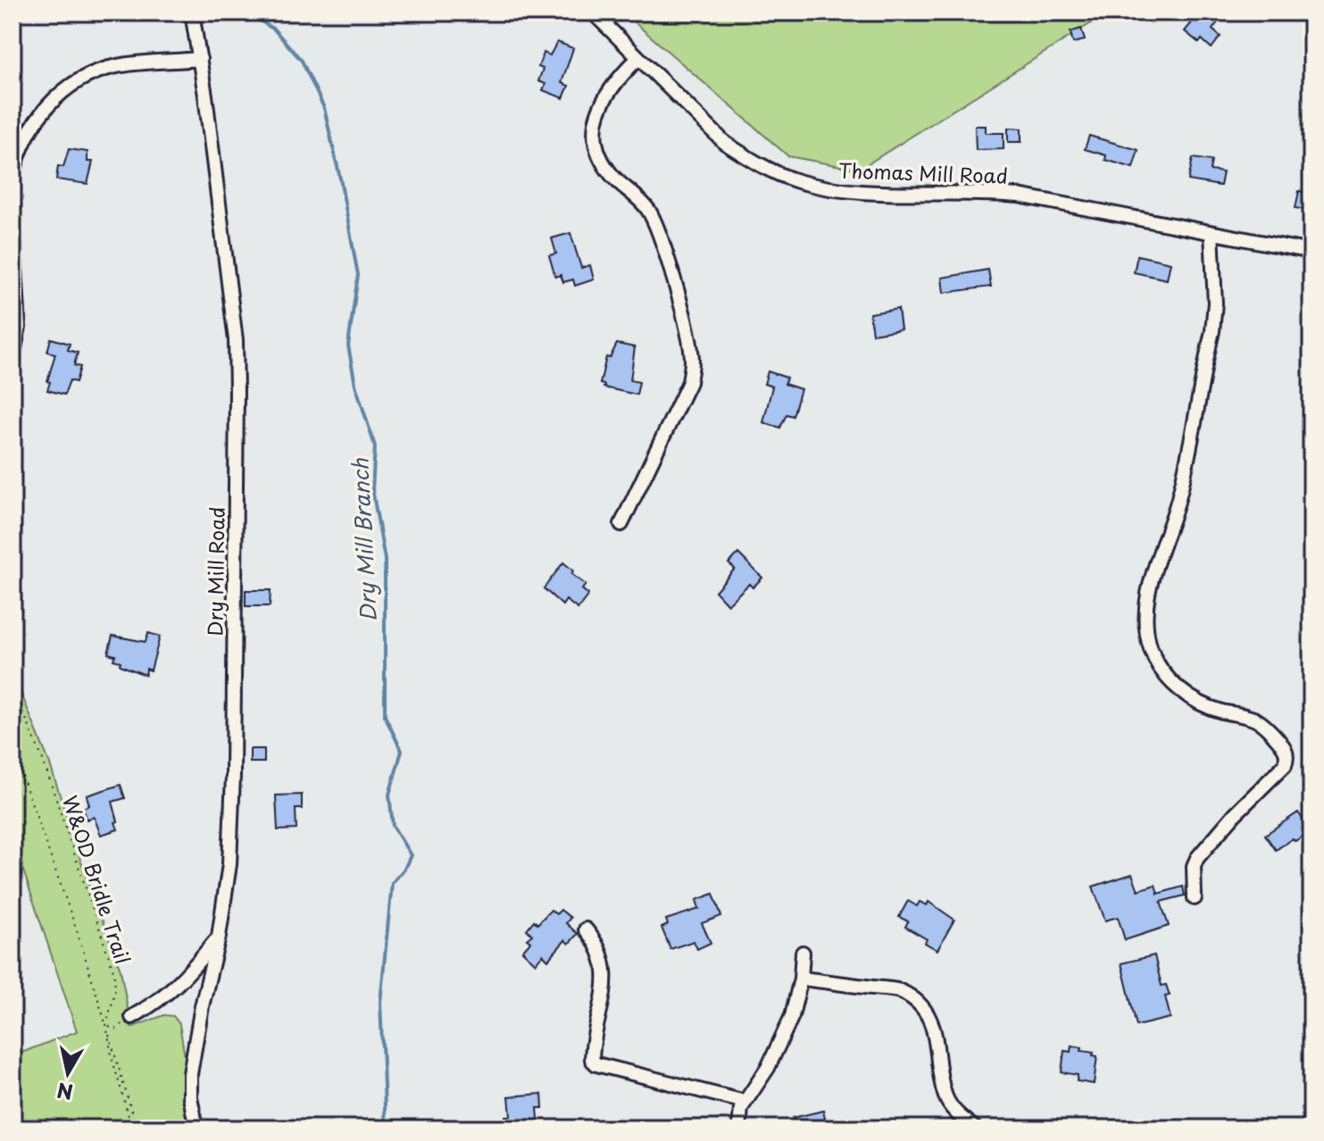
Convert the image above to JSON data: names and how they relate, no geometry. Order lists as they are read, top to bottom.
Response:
{
  "streets": {
    "street": ["Thomas Mill Road", "Dry Mill Road"],
    "path": ["W&OD Bridle Trail"]
  },
  "water": ["Dry Mill Branch"],
  "north": "bottom"
}
